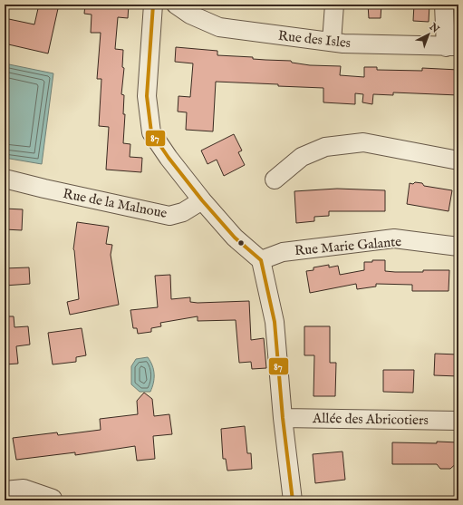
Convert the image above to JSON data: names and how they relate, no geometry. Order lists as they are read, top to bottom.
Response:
{
  "streets": {
    "street": [
      "Rue des Isles",
      "Rue de la Malnoue",
      "Rue Marie Galante",
      "Allée des Abricotiers"
    ]
  },
  "lines": ["transit line 87"],
  "north": "top right"
}
